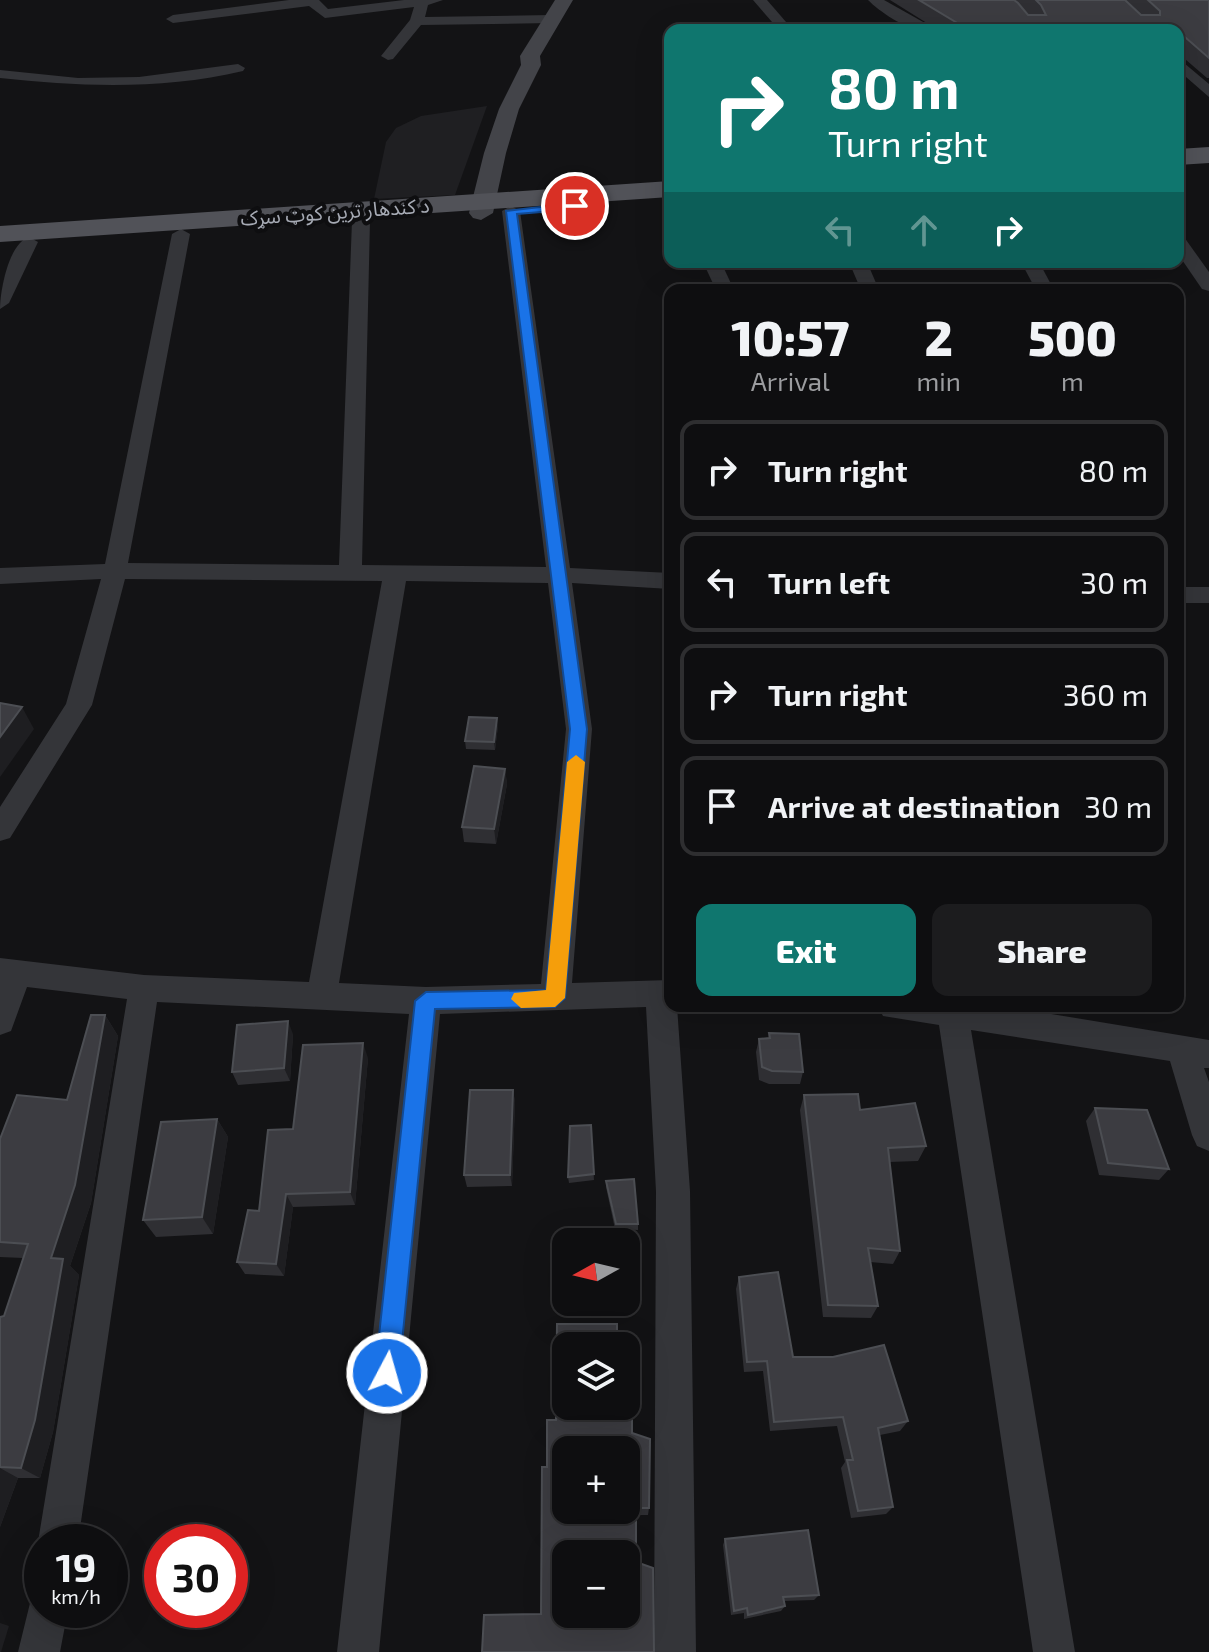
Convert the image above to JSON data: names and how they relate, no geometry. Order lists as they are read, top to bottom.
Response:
{
  "streets": {
    "main road": ["د کندهار ترين کوټ سړک"]
  },
  "north": "left",
  "page": {
    "turn": ["80 m", "Turn right"],
    "eta": [
      "10:57",
      "Arrival",
      "2",
      "min",
      "500",
      "m"
    ],
    "list": [
      {
        "name": "Turn right",
        "value": "80 m"
      },
      {
        "name": "Turn left",
        "value": "30 m"
      },
      {
        "name": "Turn right",
        "value": "360 m"
      },
      {
        "name": "Arrive at destination",
        "value": "30 m"
      }
    ],
    "buttons": ["Exit", "Share"],
    "map_buttons": ["+", "−"],
    "speed": "19 km/h",
    "limit": "30"
  }
}
